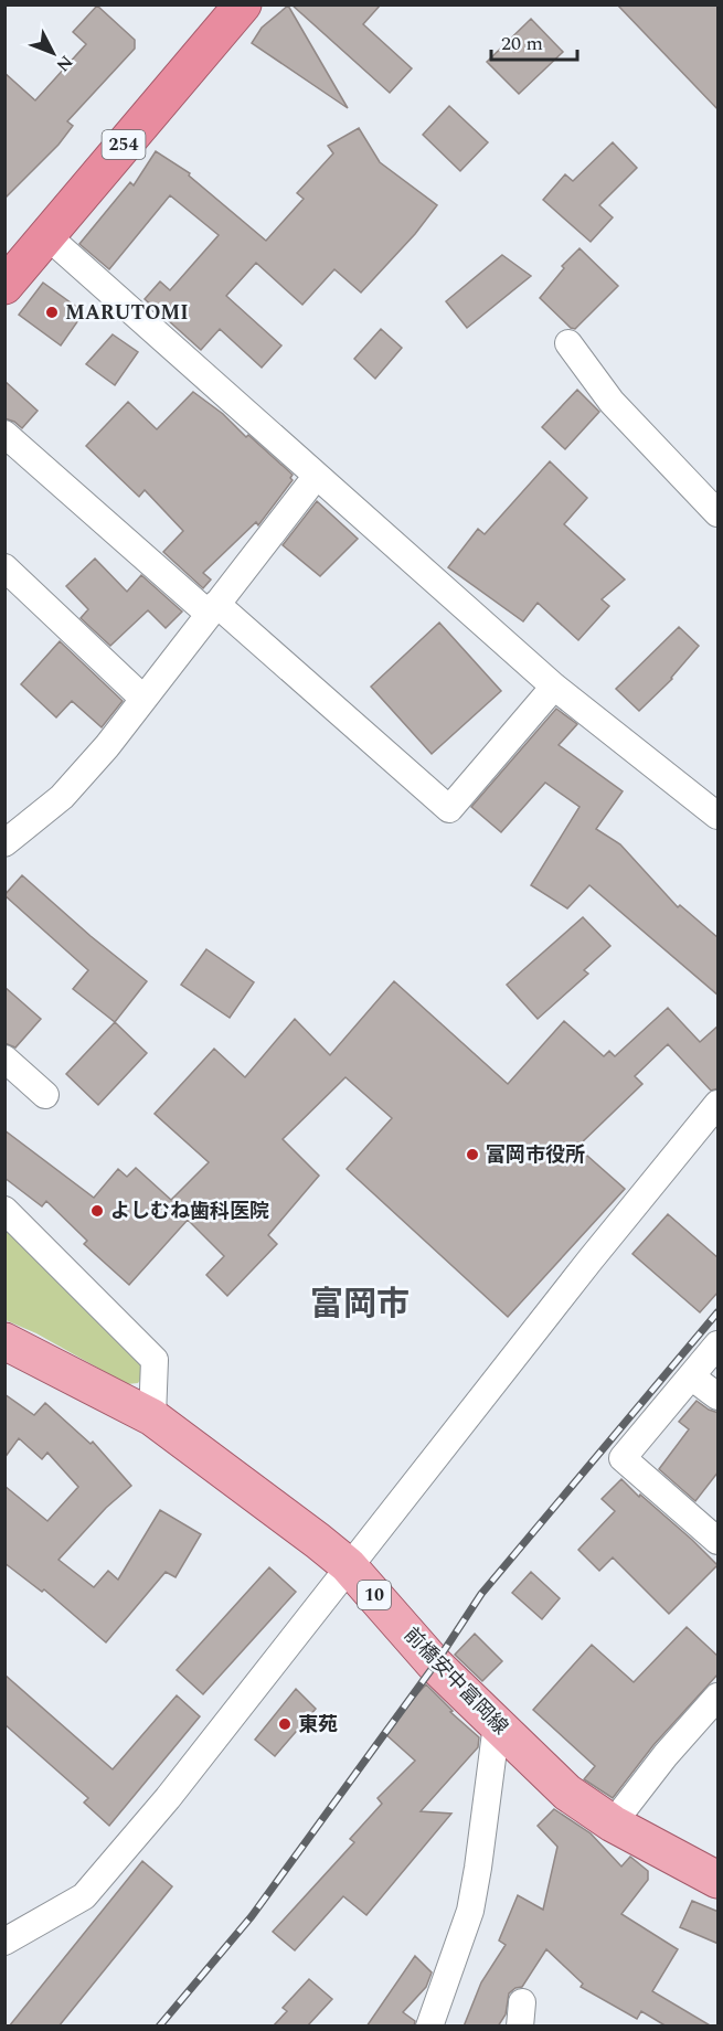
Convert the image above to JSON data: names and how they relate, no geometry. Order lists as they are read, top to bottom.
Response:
{
  "streets": {
    "highway": ["254"],
    "main road": ["10", "前橋安中富岡線"]
  },
  "districts": ["富岡市"],
  "places": [
    "MARUTOMI",
    "富岡市役所",
    "よしむね歯科医院",
    "東苑"
  ],
  "scale_bar": "20 m",
  "north": "bottom right"
}
